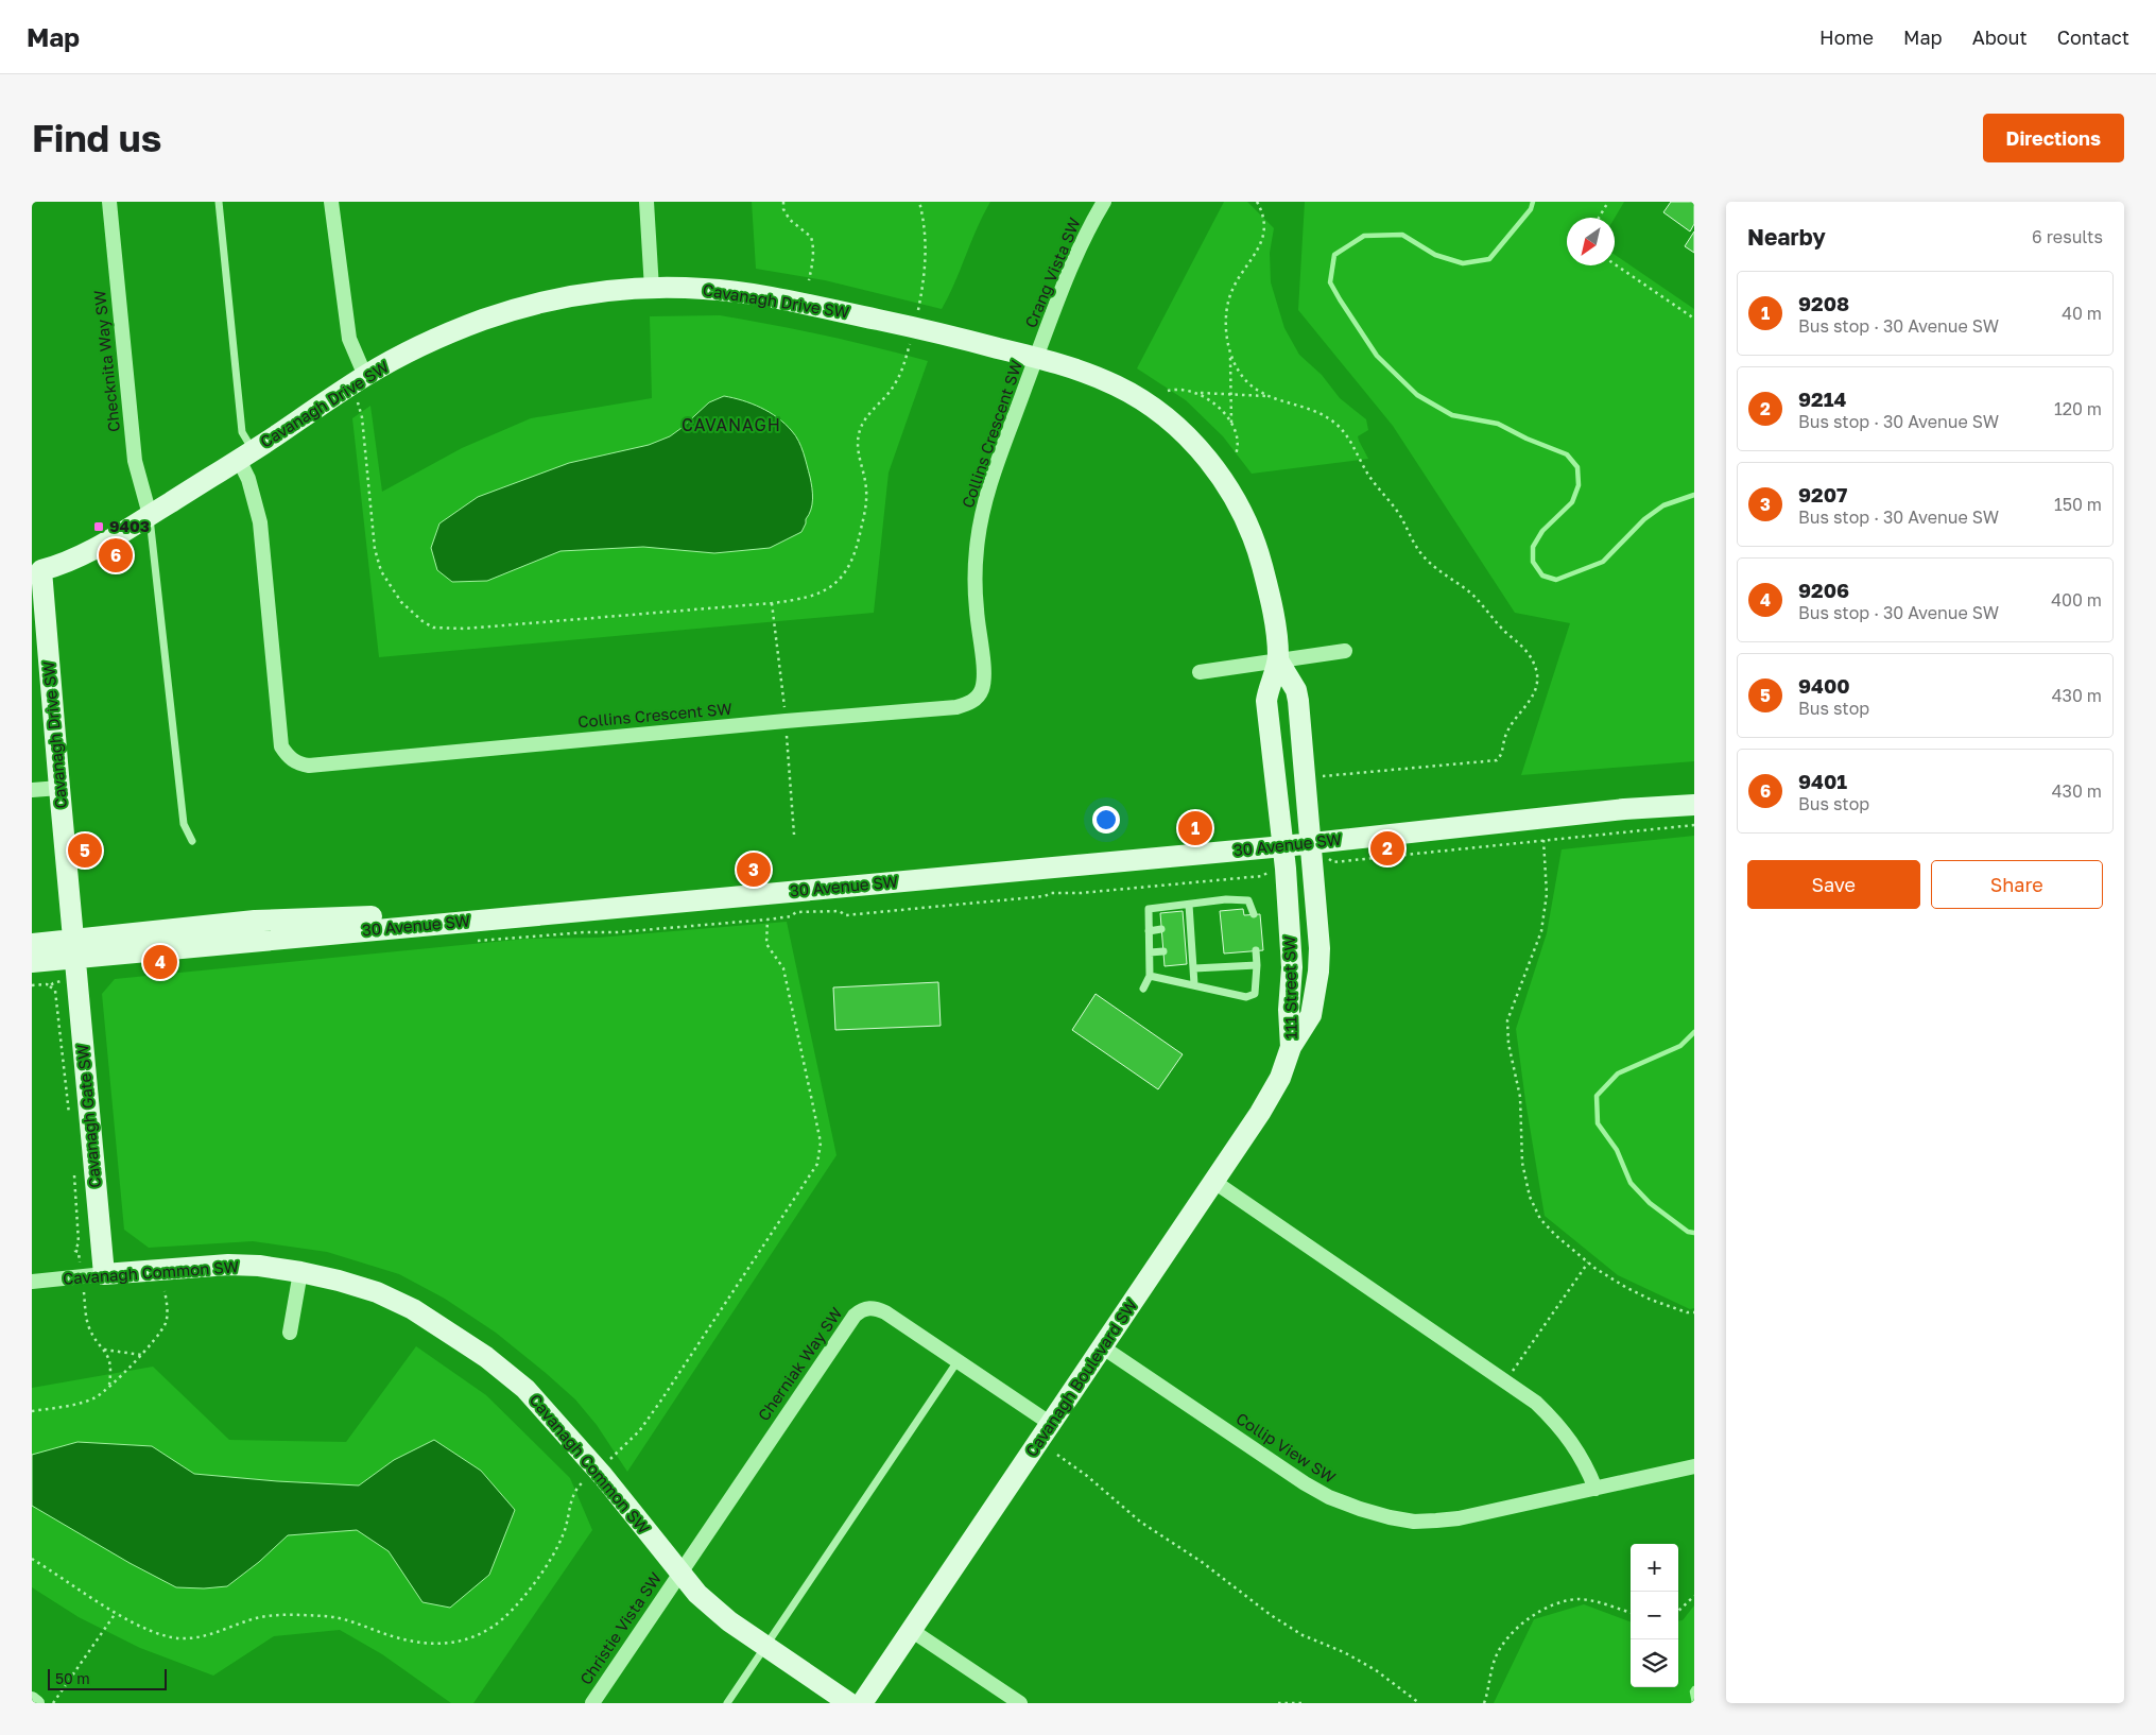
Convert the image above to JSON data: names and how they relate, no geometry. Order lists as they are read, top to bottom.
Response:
{
  "streets": {
    "street": [
      "Crang Vista SW",
      "Cavanagh Drive SW",
      "Checknita Way SW",
      "Collins Crescent SW",
      "30 Avenue SW",
      "111 Street SW",
      "Cavanagh Gate SW",
      "Cavanagh Common SW",
      "Cherniak Way SW",
      "Cavanagh Boulevard SW",
      "Collip View SW",
      "Christie Vista SW"
    ]
  },
  "crossings": [
    ["Crang Vista SW", "Cavanagh Drive SW"],
    ["Crang Vista SW", "Collins Crescent SW"],
    ["Cavanagh Drive SW", "Checknita Way SW"],
    ["Cavanagh Drive SW", "Collins Crescent SW"],
    ["Cavanagh Drive SW", "30 Avenue SW"],
    ["Cavanagh Drive SW", "111 Street SW"],
    ["Cavanagh Drive SW", "Cavanagh Gate SW"],
    ["30 Avenue SW", "111 Street SW"],
    ["30 Avenue SW", "Cavanagh Gate SW"],
    ["111 Street SW", "Cavanagh Boulevard SW"],
    ["Cavanagh Gate SW", "Cavanagh Common SW"],
    ["Cavanagh Common SW", "Cherniak Way SW"],
    ["Cavanagh Common SW", "Christie Vista SW"],
    ["Cherniak Way SW", "Cavanagh Boulevard SW"],
    ["Cherniak Way SW", "Christie Vista SW"],
    ["Cavanagh Boulevard SW", "Collip View SW"]
  ],
  "districts": ["CAVANAGH"],
  "places": {
    "transit": ["9403"]
  },
  "scale_bar": "50 m",
  "north": "bottom left",
  "page": {
    "header": "Map",
    "nav": [
      "Home",
      "Map",
      "About",
      "Contact"
    ],
    "buttons": [
      "Directions",
      ["Save", "Share"]
    ],
    "title": "Find us",
    "heading": ["Nearby", "6 results"],
    "list": [
      {
        "mark": "1",
        "name": "9208",
        "note": "Bus stop · 30 Avenue SW",
        "value": "40 m"
      },
      {
        "mark": "2",
        "name": "9214",
        "note": "Bus stop · 30 Avenue SW",
        "value": "120 m"
      },
      {
        "mark": "3",
        "name": "9207",
        "note": "Bus stop · 30 Avenue SW",
        "value": "150 m"
      },
      {
        "mark": "4",
        "name": "9206",
        "note": "Bus stop · 30 Avenue SW",
        "value": "400 m"
      },
      {
        "mark": "5",
        "name": "9400",
        "note": "Bus stop",
        "value": "430 m"
      },
      {
        "mark": "6",
        "name": "9401",
        "note": "Bus stop",
        "value": "430 m"
      }
    ],
    "pins": [
      "6",
      "1",
      "2",
      "5",
      "3",
      "4"
    ],
    "map_buttons": ["+", "−"],
    "scale": "50 m"
  }
}
